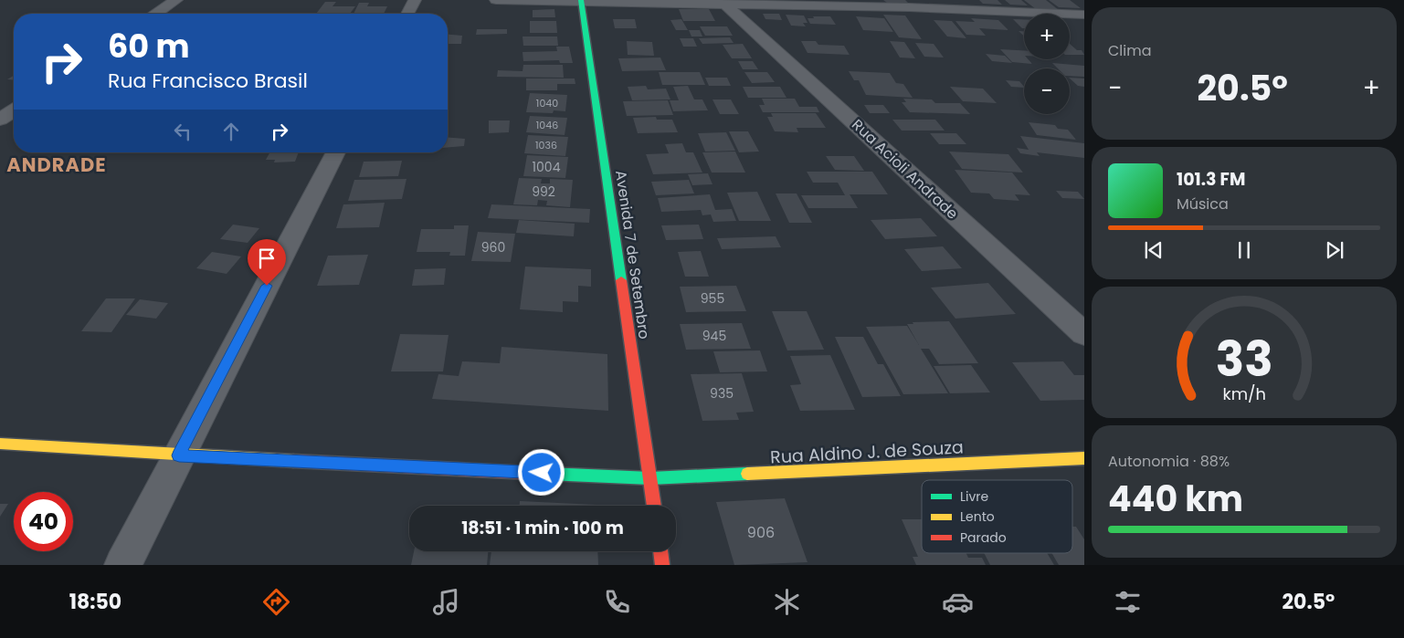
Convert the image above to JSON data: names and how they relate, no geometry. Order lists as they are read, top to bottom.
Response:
{
  "streets": {
    "street": ["Rua Acioli Andrade", "Avenida 7 de Setembro", "Rua Aldino J. de Souza"]
  },
  "crossings": [
    ["Avenida 7 de Setembro", "Rua Aldino J. de Souza"]
  ],
  "districts": ["ANDRADE"],
  "house_numbers": [
    "1040",
    "1046",
    "1036",
    "1004",
    "992",
    "960",
    "955",
    "945",
    "935",
    "906"
  ],
  "legend": ["Livre", "Lento", "Parado"],
  "page": {
    "tile": [
      "Clima",
      ["Autonomia · 88%", "440 km"]
    ],
    "map_buttons": ["+", "−"],
    "turn": ["60 m", "Rua Francisco Brasil"],
    "heat": ["−", "20.5°", "+"],
    "song": ["101.3 FM", "Música"],
    "limit": "40",
    "trip": "18:51 · 1 min · 100 m",
    "tabs": ["18:50", "20.5°"],
    "gauge": ["33", "km/h"]
  }
}
